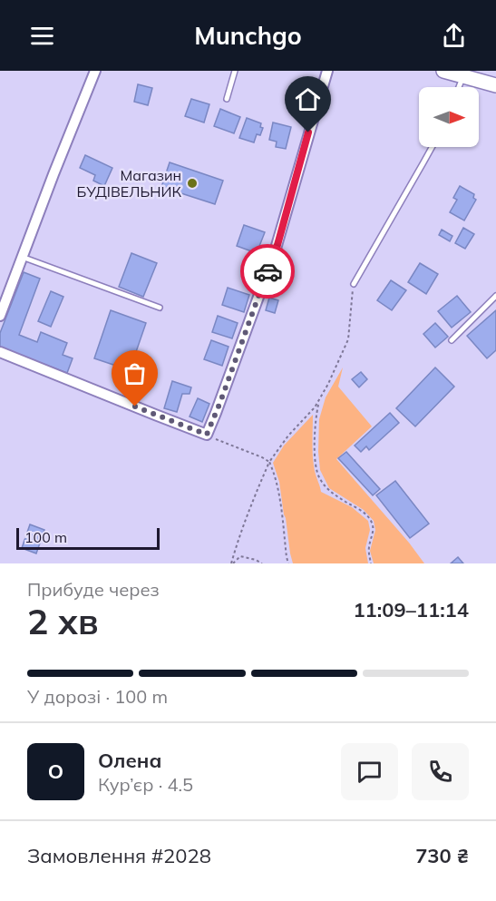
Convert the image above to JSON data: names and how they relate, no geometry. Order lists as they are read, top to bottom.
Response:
{
  "places": ["Магазин БУДІВЕЛЬНИК"],
  "scale_bar": "100 m",
  "north": "right",
  "page": {
    "header": "Munchgo",
    "scale": "100 m",
    "heading": ["2 хв", "Прибуде через", "11:09–11:14"],
    "panel": [
      "Олена",
      "Кур’єр · 4.5",
      "Замовлення #2028",
      "730 ₴"
    ],
    "bar": "У дорозі · 100 m",
    "round": "О"
  }
}
